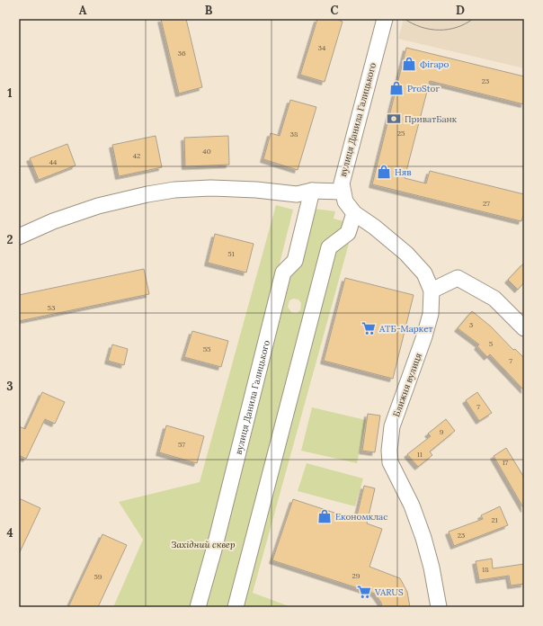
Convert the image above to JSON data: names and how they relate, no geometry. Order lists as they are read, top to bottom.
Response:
{
  "streets": {
    "street": ["вулиця Данила Галицького", "Ближня вулиця"]
  },
  "crossings": [
    ["вулиця Данила Галицького", "Ближня вулиця"]
  ],
  "parks": ["Західний сквер"],
  "places": {
    "shop": [
      "Фігаро",
      "ProStor",
      "Няв",
      "Економклас"
    ],
    "bank": ["ПриватБанк"],
    "supermarket": ["АТБ-Маркет", "VARUS"]
  },
  "house_numbers": [
    "34",
    "36",
    "23",
    "25",
    "38",
    "40",
    "42",
    "44",
    "27",
    "51",
    "53",
    "3",
    "5",
    "55",
    "7",
    "7",
    "9",
    "57",
    "11",
    "17",
    "21",
    "23",
    "18",
    "29",
    "59"
  ],
  "grid": {
    "columns": [
      "A",
      "B",
      "C",
      "D"
    ],
    "rows": [
      "1",
      "2",
      "3",
      "4"
    ]
  }
}
